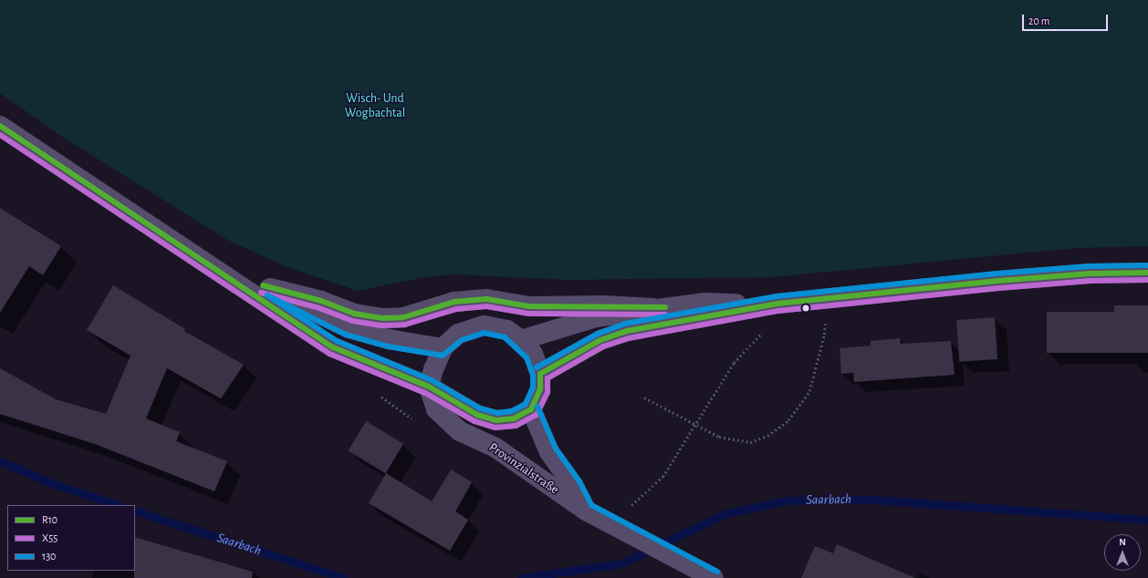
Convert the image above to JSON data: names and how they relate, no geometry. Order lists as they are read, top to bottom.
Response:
{
  "streets": {
    "main road": ["Provinzialstraße"]
  },
  "water": ["Saarbach"],
  "parks": ["Wisch- Und Wogbachtal"],
  "lines": ["transit line R10", "transit line X55", "transit line 130"],
  "legend": ["R10", "X55", "130"],
  "scale_bar": "20 m",
  "north": "top"
}
